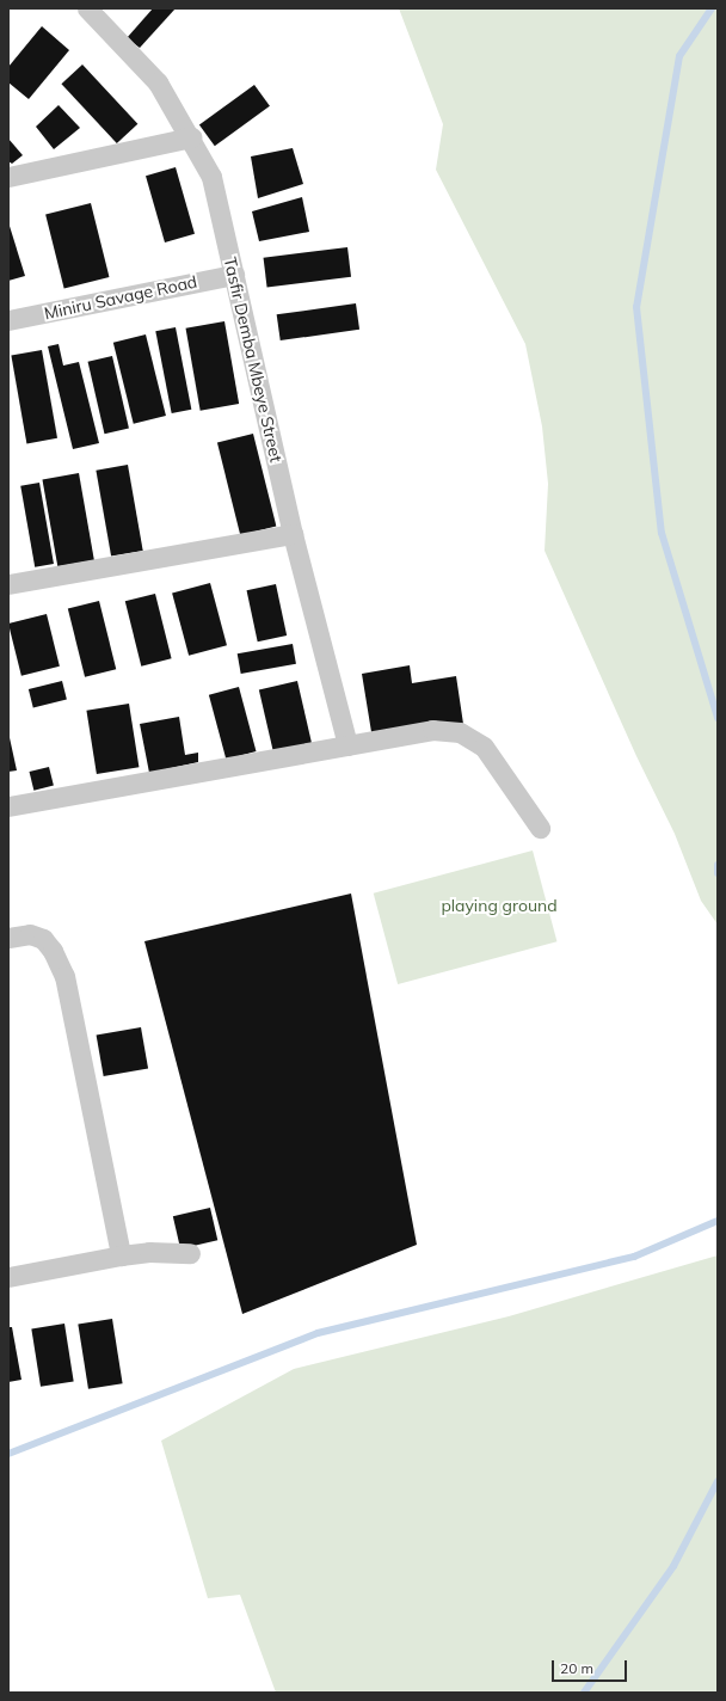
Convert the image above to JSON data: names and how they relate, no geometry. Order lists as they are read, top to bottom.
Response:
{
  "streets": {
    "street": ["Miniru Savage Road", "Tasfir Demba Mbeye Street"]
  },
  "crossings": [
    ["Miniru Savage Road", "Tasfir Demba Mbeye Street"]
  ],
  "parks": ["playing ground"],
  "scale_bar": "20 m"
}
